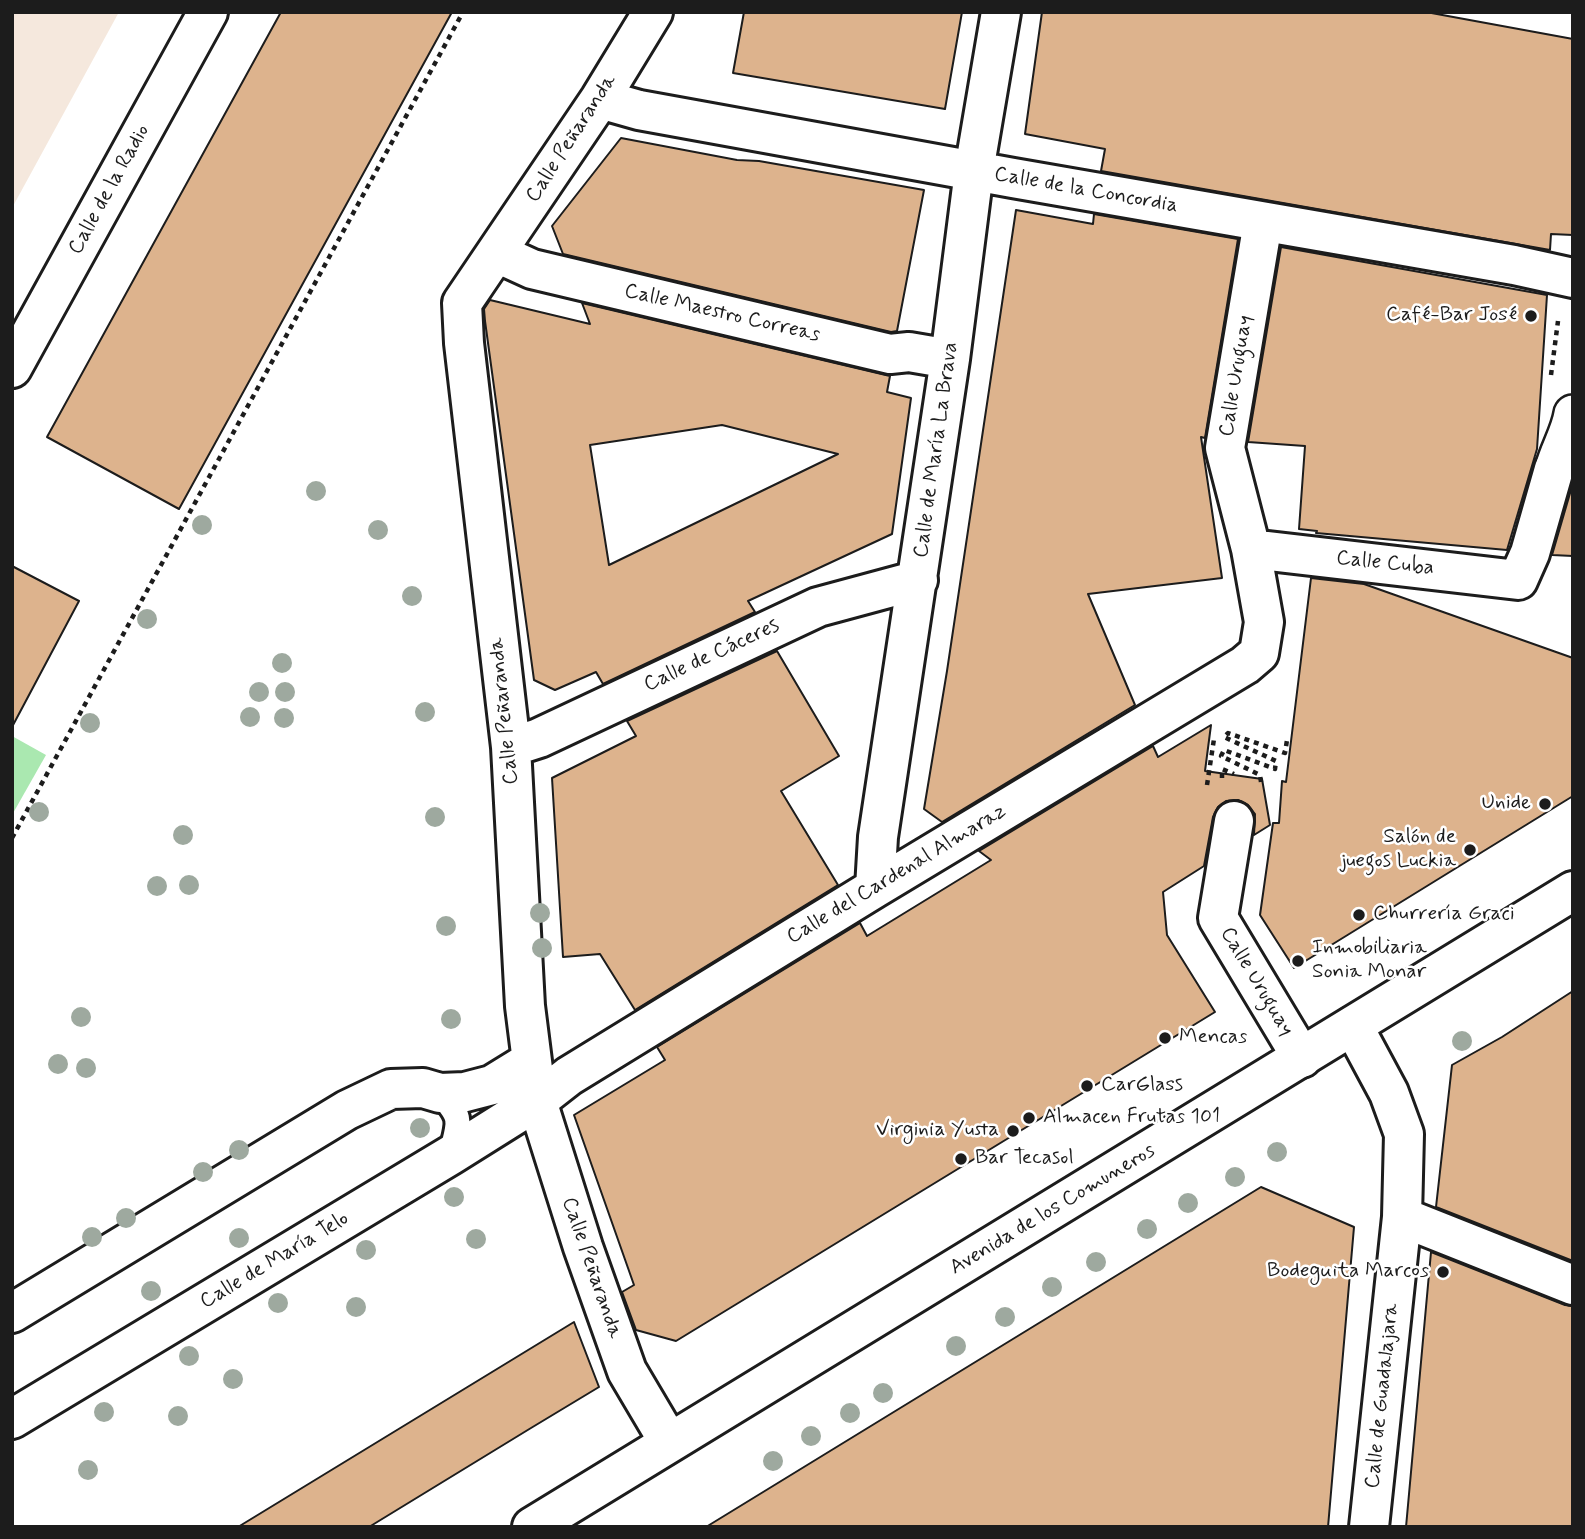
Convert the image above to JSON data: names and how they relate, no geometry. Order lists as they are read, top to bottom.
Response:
{
  "streets": {
    "street": [
      "Calle Peñaranda",
      "Calle de la Radio",
      "Calle de la Concordia",
      "Calle Maestro Correas",
      "Calle Uruguay",
      "Calle de María La Brava",
      "Calle Cuba",
      "Calle de Cáceres",
      "Calle del Cardenal Almaraz",
      "Avenida de los Comuneros",
      "Calle de María Telo",
      "Calle de Guadalajara"
    ]
  },
  "crossings": [
    ["Calle Peñaranda", "Calle de la Concordia"],
    ["Calle Peñaranda", "Calle Maestro Correas"],
    ["Calle Peñaranda", "Calle de Cáceres"],
    ["Calle Peñaranda", "Calle del Cardenal Almaraz"],
    ["Calle Peñaranda", "Avenida de los Comuneros"],
    ["Calle Peñaranda", "Calle de María Telo"],
    ["Calle de la Concordia", "Calle Uruguay"],
    ["Calle de la Concordia", "Calle de María La Brava"],
    ["Calle Maestro Correas", "Calle de María La Brava"],
    ["Calle Uruguay", "Calle Cuba"],
    ["Calle Uruguay", "Calle del Cardenal Almaraz"],
    ["Calle Uruguay", "Avenida de los Comuneros"],
    ["Calle de María La Brava", "Calle de Cáceres"],
    ["Calle de María La Brava", "Calle del Cardenal Almaraz"],
    ["Calle del Cardenal Almaraz", "Calle de María Telo"],
    ["Avenida de los Comuneros", "Calle de Guadalajara"]
  ],
  "places": [
    "Café-Bar José",
    "Unide",
    "Salón de juegos Luckia",
    "Churrería Graci",
    "Inmobiliaria Sonia Monar",
    "Mencas",
    "CarGlass",
    "Almacen Frutas 101",
    "Virginia Yusta",
    "Bar Tecasol",
    "Bodeguita Marcos"
  ]
}
